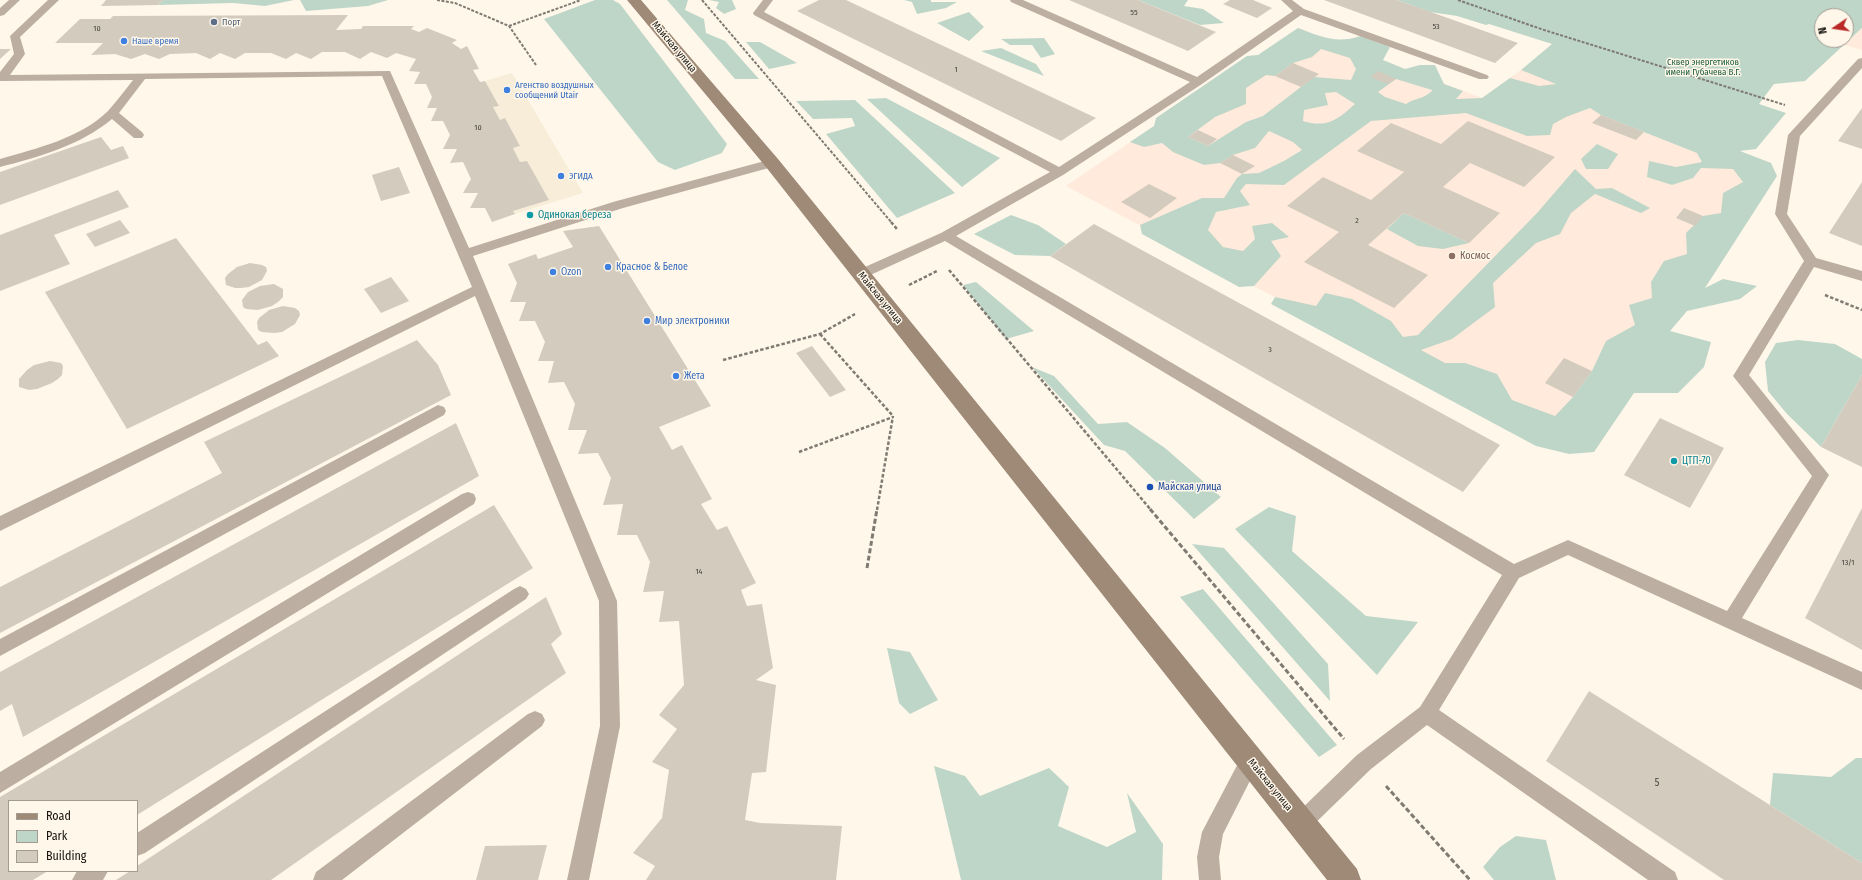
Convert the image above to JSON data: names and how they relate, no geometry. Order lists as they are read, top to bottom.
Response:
{
  "streets": {
    "main road": ["Майская улица"]
  },
  "parks": ["Сквер энергетиков имени Губачева В.Г."],
  "places": [
    "Порт",
    "Наше время",
    "Агенство воздушных сообщений Utair",
    "ЭГИДА",
    "Одинокая береза",
    "Космос",
    "Красное & Белое",
    "Ozon",
    "Мир электроники",
    "Жета",
    "ЦТП-70",
    "Майская улица"
  ],
  "house_numbers": [
    "55",
    "53",
    "10",
    "1",
    "10",
    "2",
    "3",
    "13/1",
    "14",
    "5"
  ],
  "legend": ["Road", "Park", "Building"],
  "north": "left"
}
